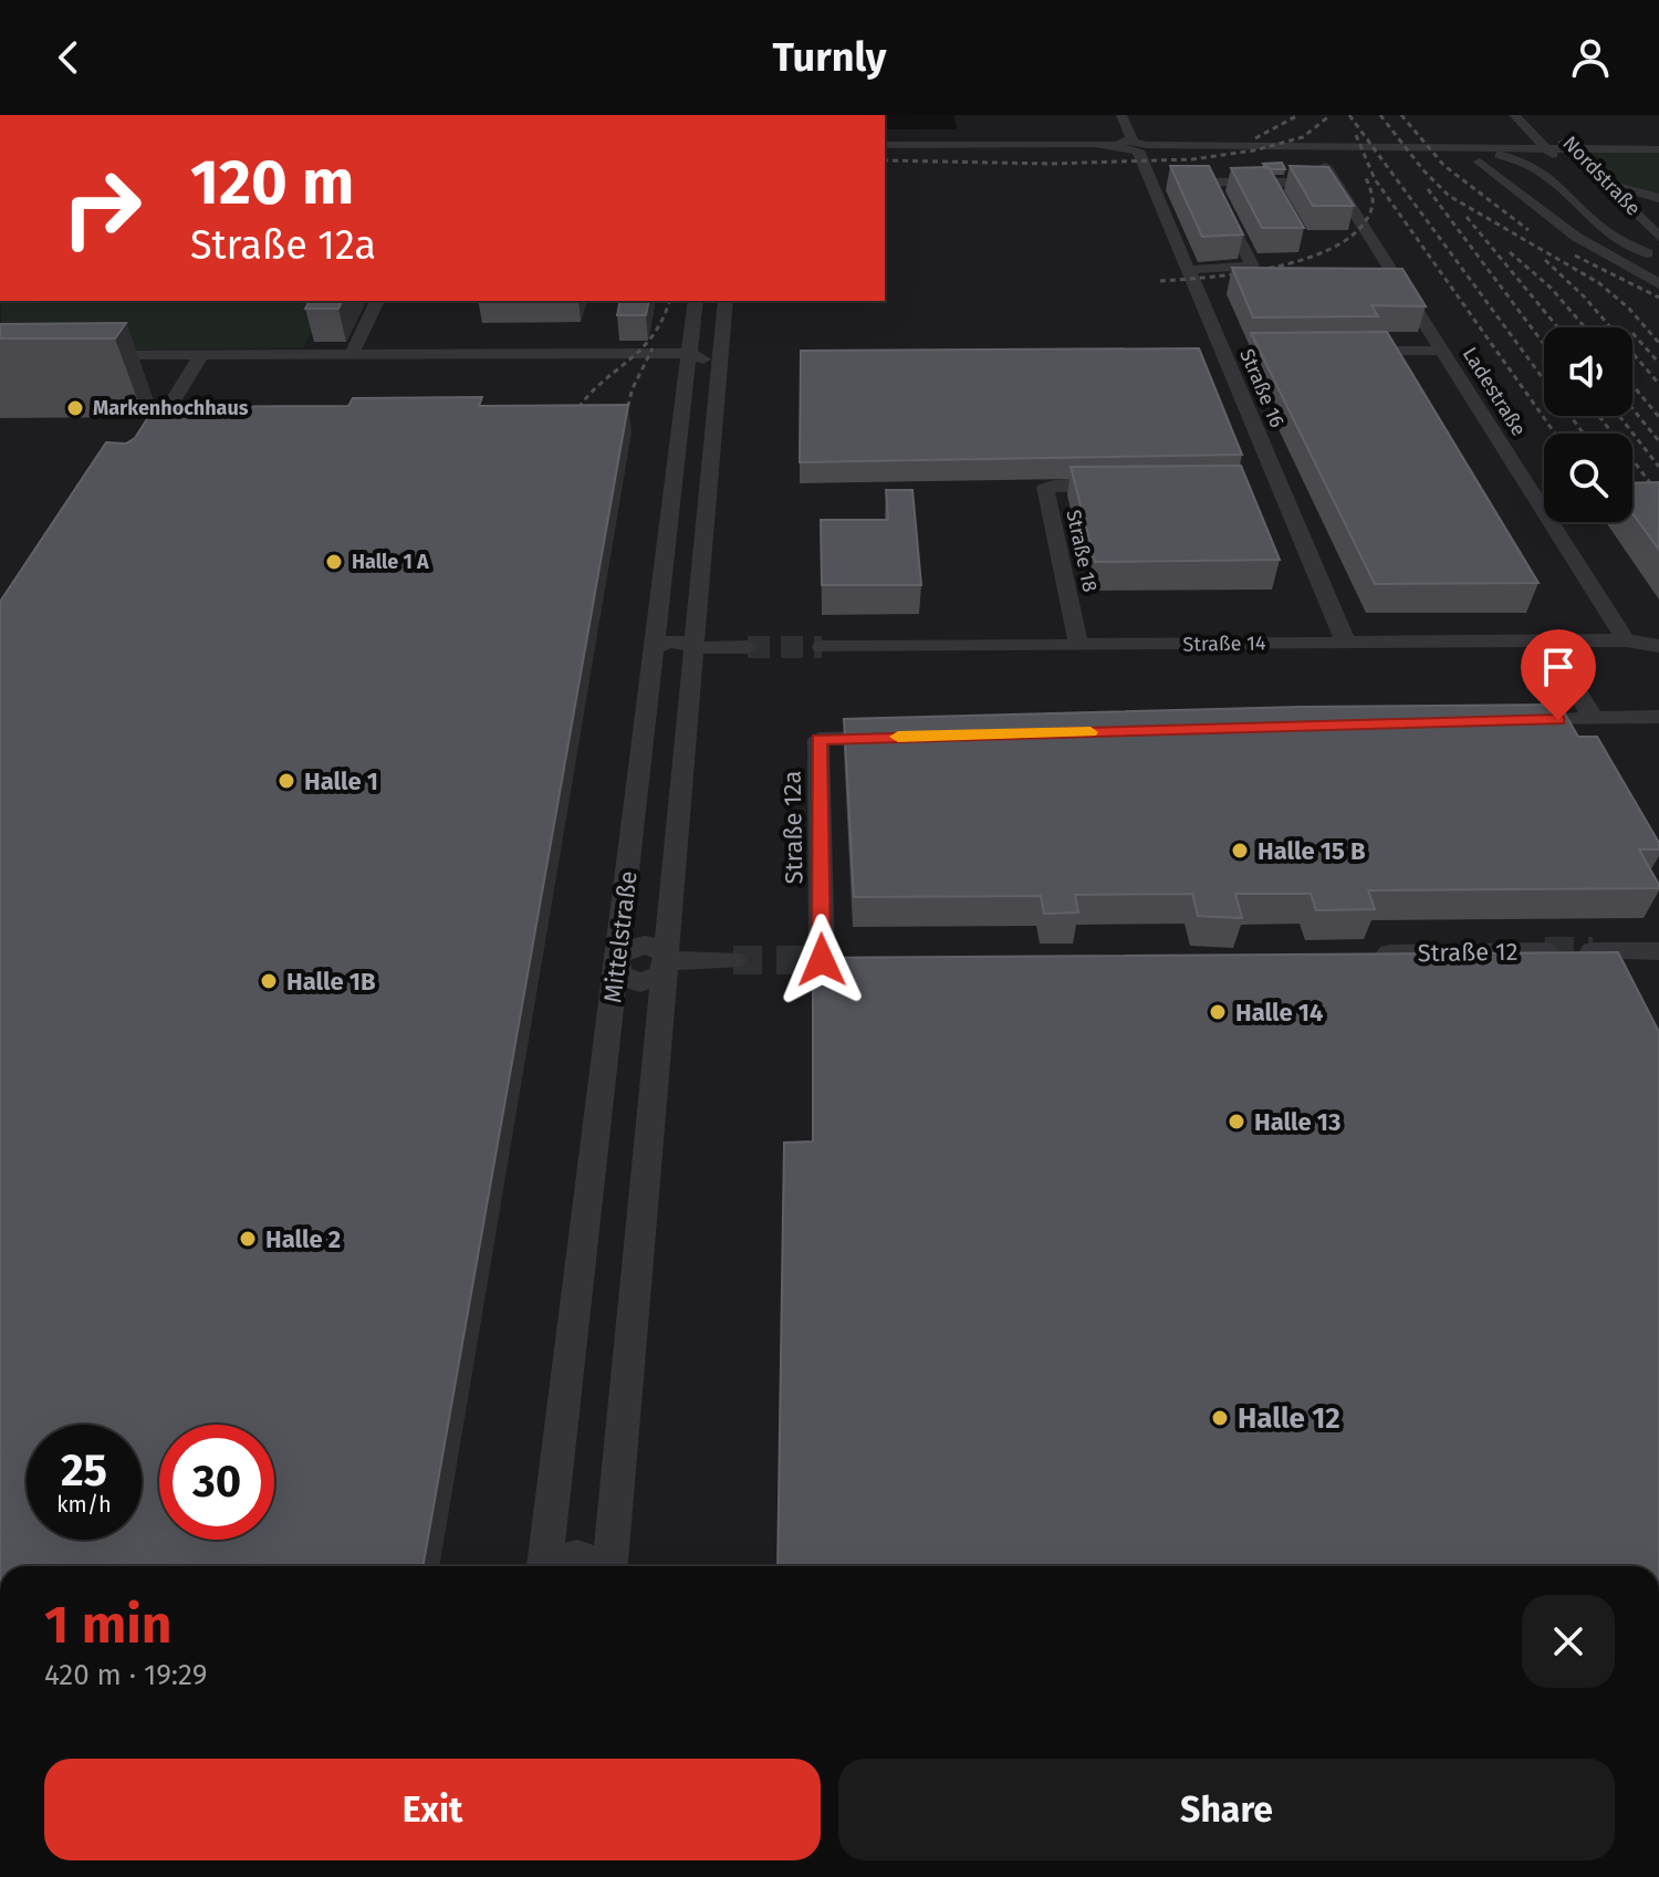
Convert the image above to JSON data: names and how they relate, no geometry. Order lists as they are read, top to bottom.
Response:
{
  "streets": {
    "street": [
      "Nordstraße",
      "Straße 16",
      "Ladestraße",
      "Straße 18",
      "Straße 14",
      "Straße 12a",
      "Mittelstraße",
      "Straße 12"
    ]
  },
  "crossings": [
    ["Straße 16", "Straße 14"],
    ["Ladestraße", "Straße 14"],
    ["Straße 18", "Straße 14"]
  ],
  "places": [
    "Markenhochhaus",
    "Halle 1 A",
    "Halle 1",
    "Halle 15 B",
    "Halle 1B",
    "Halle 14",
    "Halle 13",
    "Halle 2",
    "Halle 12"
  ],
  "page": {
    "header": "Turnly",
    "turn": ["120 m", "Straße 12a"],
    "speed": "25 km/h",
    "limit": "30",
    "heading": ["1 min", "420 m · 19:29"],
    "buttons": ["Exit", "Share"]
  }
}
